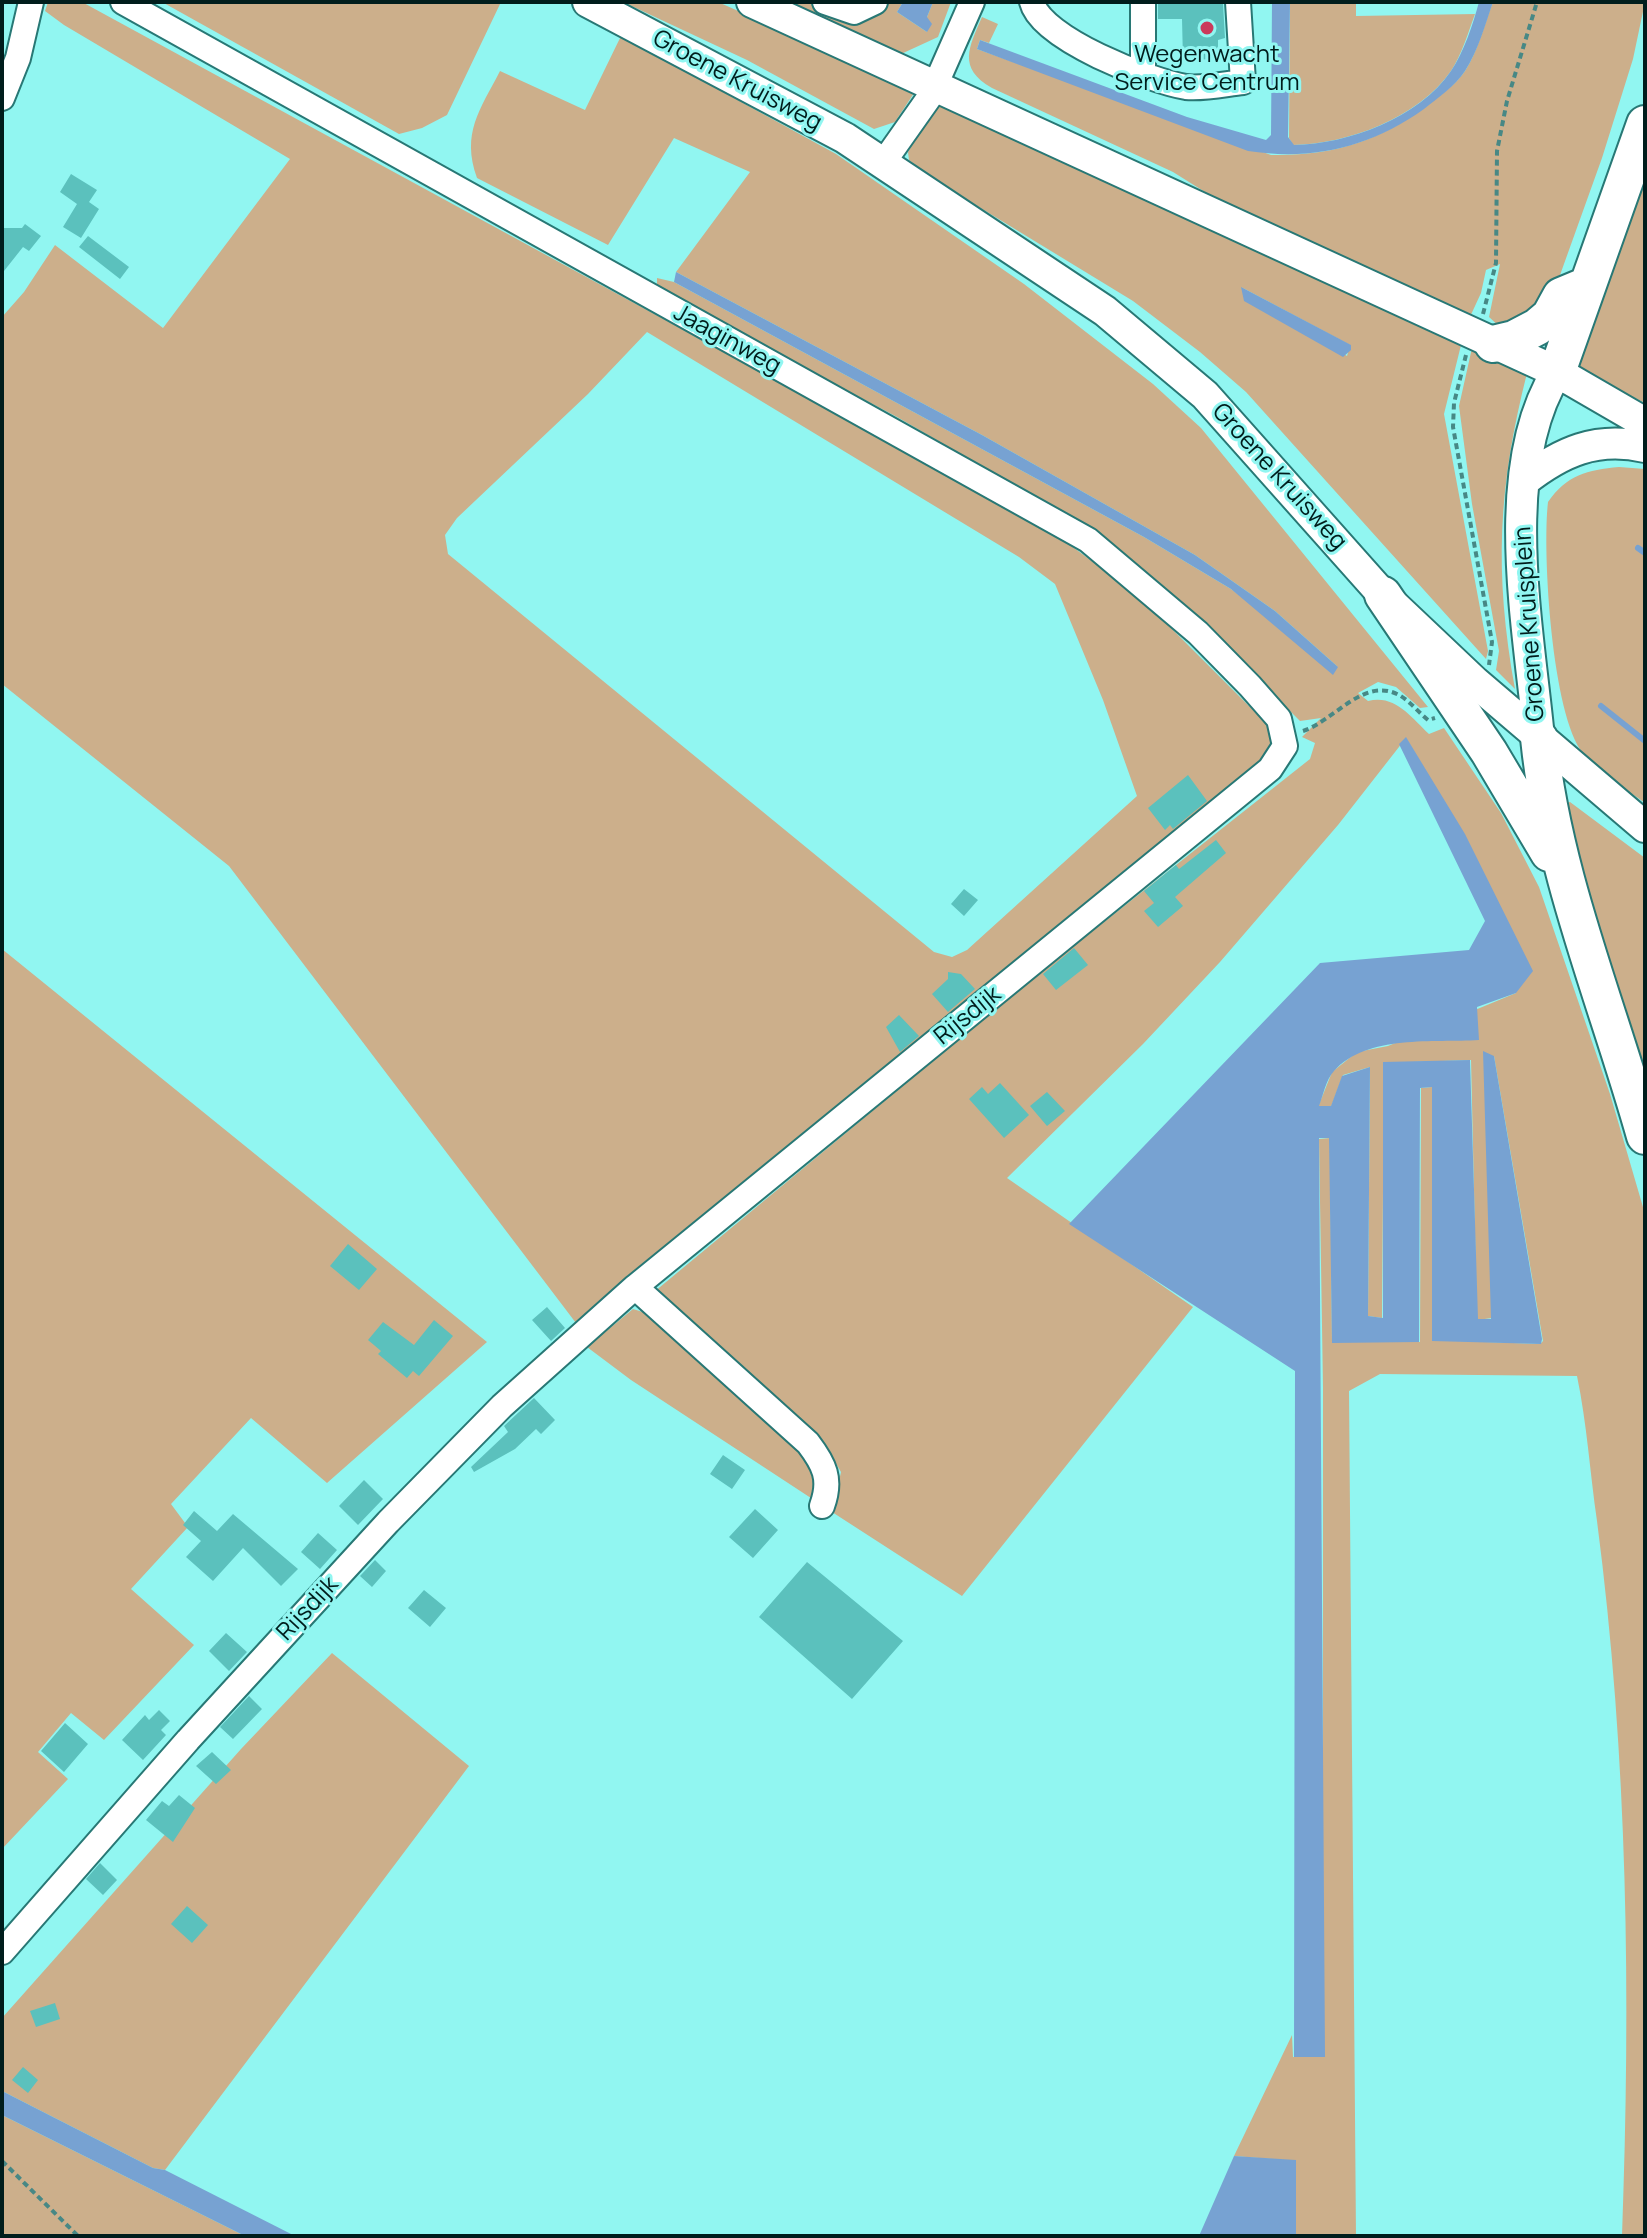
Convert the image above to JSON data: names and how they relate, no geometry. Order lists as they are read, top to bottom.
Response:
{
  "streets": {
    "main road": ["Groene Kruisweg", "Groene Kruisplein"],
    "street": ["Jaaginweg", "Rijsdijk"]
  },
  "crossings": [
    ["Jaaginweg", "Rijsdijk"]
  ],
  "places": ["Wegenwacht Service Centrum"]
}
